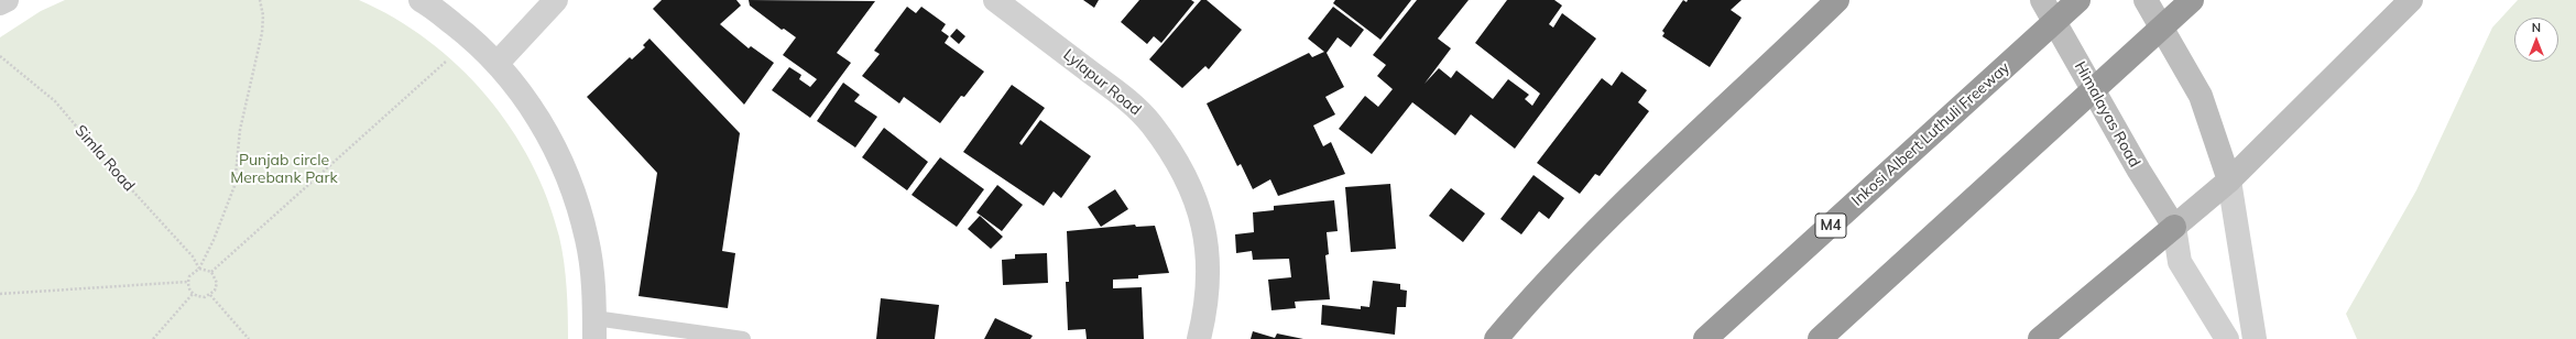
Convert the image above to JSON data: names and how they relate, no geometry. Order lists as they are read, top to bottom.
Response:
{
  "streets": {
    "highway": ["Inkosi Albert Luthuli Freeway", "M4"],
    "street": ["Lylapur Road", "Himalayas Road"],
    "path": ["Simla Road"]
  },
  "parks": ["Punjab circle Merebank Park"],
  "north": "top"
}
